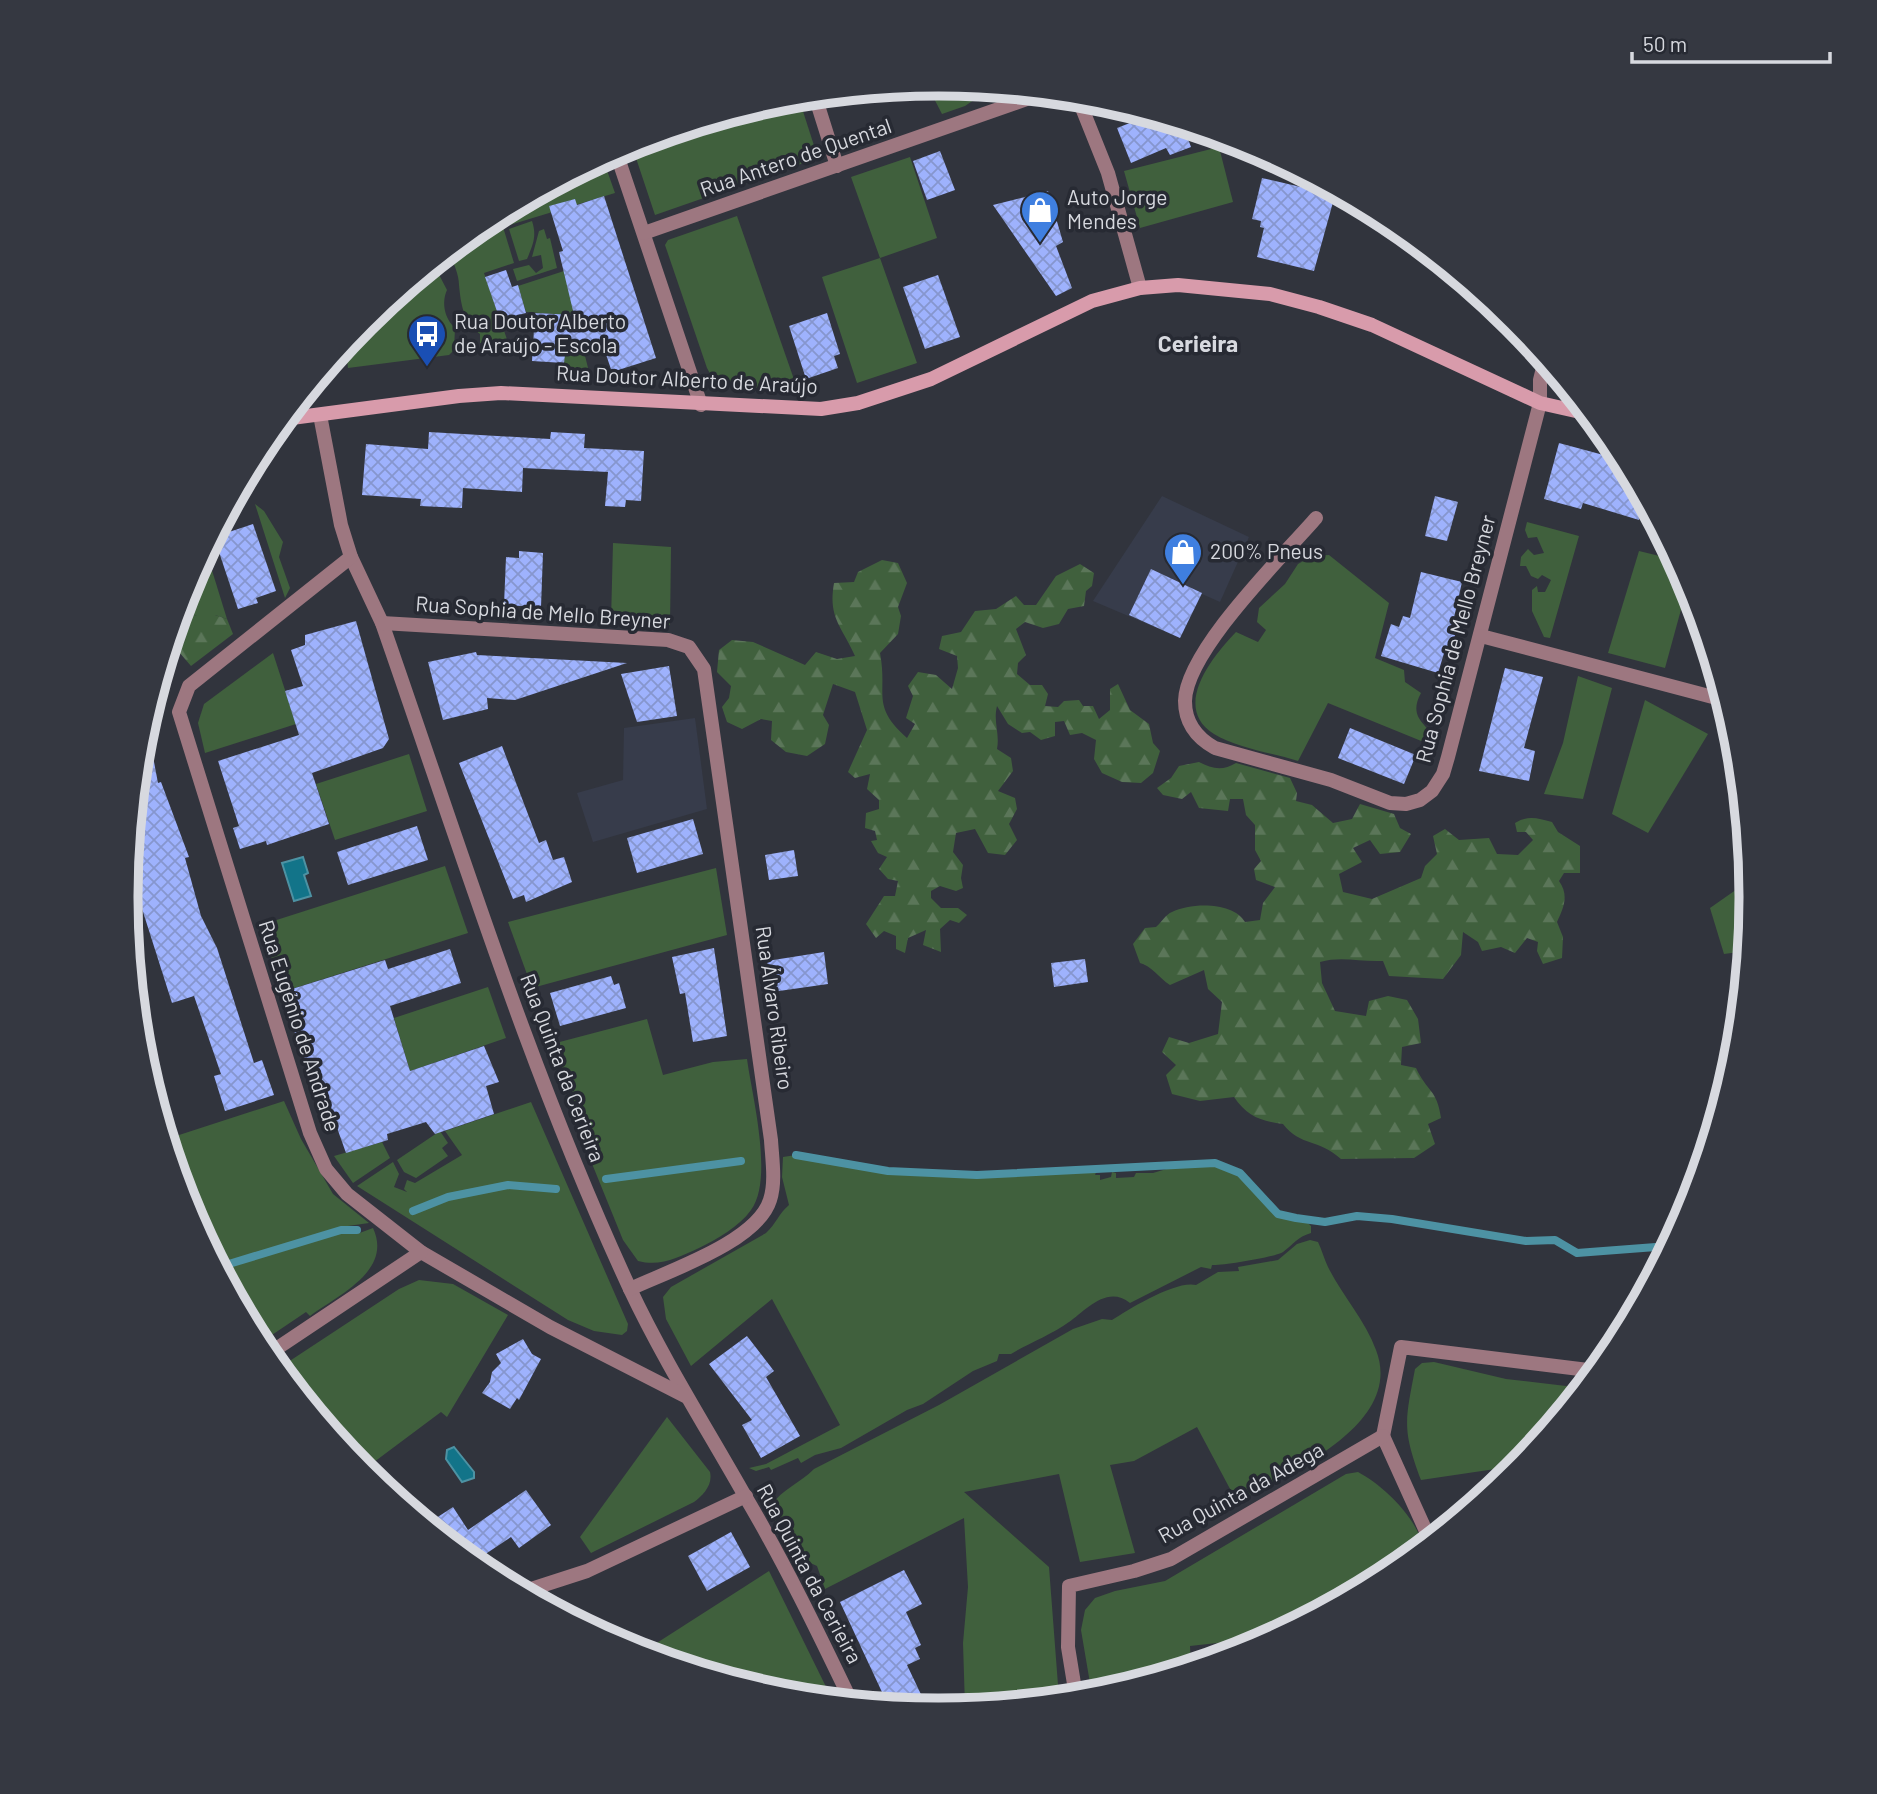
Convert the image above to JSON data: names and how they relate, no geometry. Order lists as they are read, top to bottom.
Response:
{
  "streets": {
    "main road": ["Rua Doutor Alberto de Araújo"],
    "street": [
      "Rua Antero de Quental",
      "Rua Sophia de Mello Breyner",
      "Rua Álvaro Ribeiro",
      "Rua Eugénio de Andrade",
      "Rua Quinta da Cerieira",
      "Rua Quinta da Adega"
    ]
  },
  "crossings": [
    ["Rua Doutor Alberto de Araújo", "Rua Sophia de Mello Breyner"],
    ["Rua Doutor Alberto de Araújo", "Rua Quinta da Cerieira"],
    ["Rua Sophia de Mello Breyner", "Rua Álvaro Ribeiro"],
    ["Rua Sophia de Mello Breyner", "Rua Quinta da Cerieira"],
    ["Rua Álvaro Ribeiro", "Rua Quinta da Cerieira"],
    ["Rua Eugénio de Andrade", "Rua Quinta da Cerieira"]
  ],
  "districts": ["Cerieira"],
  "places": {
    "shop": ["Auto Jorge Mendes", "200% Pneus"],
    "bus stop": ["Rua Doutor Alberto de Araújo - Escola"]
  },
  "scale_bar": "50 m"
}
